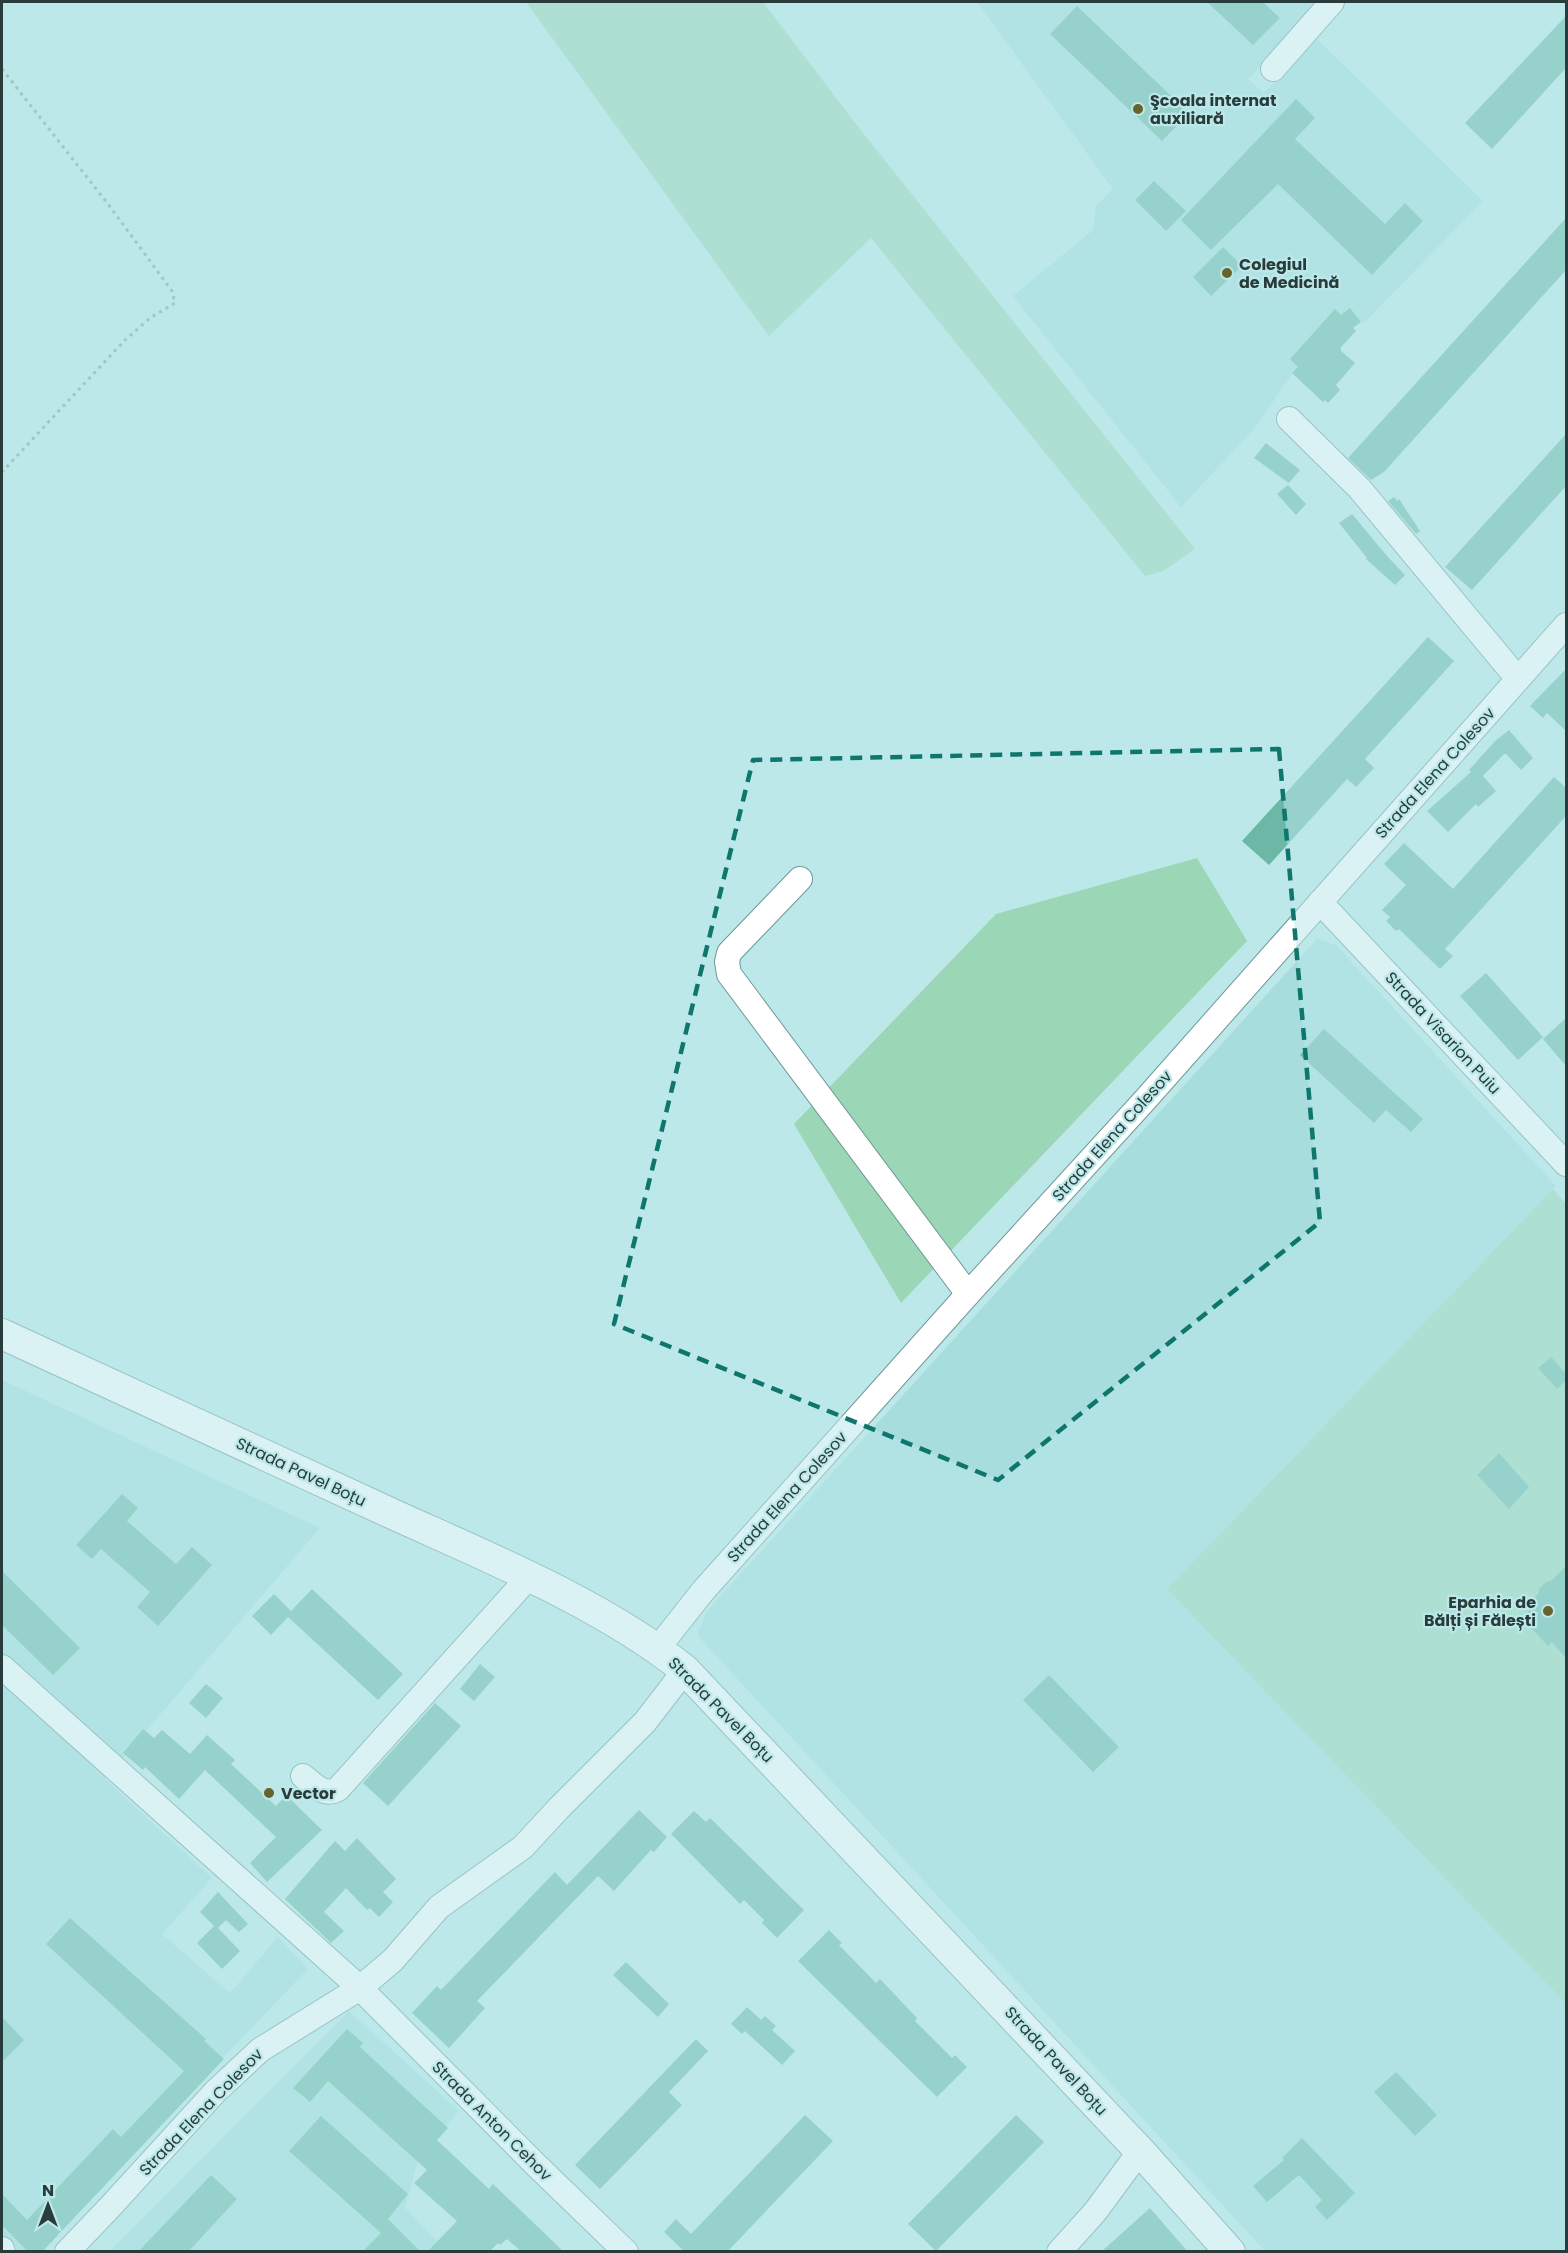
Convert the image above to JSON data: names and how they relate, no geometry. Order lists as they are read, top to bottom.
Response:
{
  "streets": {
    "main road": ["Strada Pavel Boțu"],
    "street": ["Strada Elena Colesov", "Strada Visarion Puiu", "Strada Anton Cehov"]
  },
  "crossings": [
    ["Strada Elena Colesov", "Strada Visarion Puiu"],
    ["Strada Elena Colesov", "Strada Pavel Boțu"],
    ["Strada Elena Colesov", "Strada Anton Cehov"]
  ],
  "places": [
    "Şcoala internat auxiliară",
    "Colegiul de Medicină",
    "Eparhia de Bălți și Fălești",
    "Vector"
  ],
  "north": "top"
}
